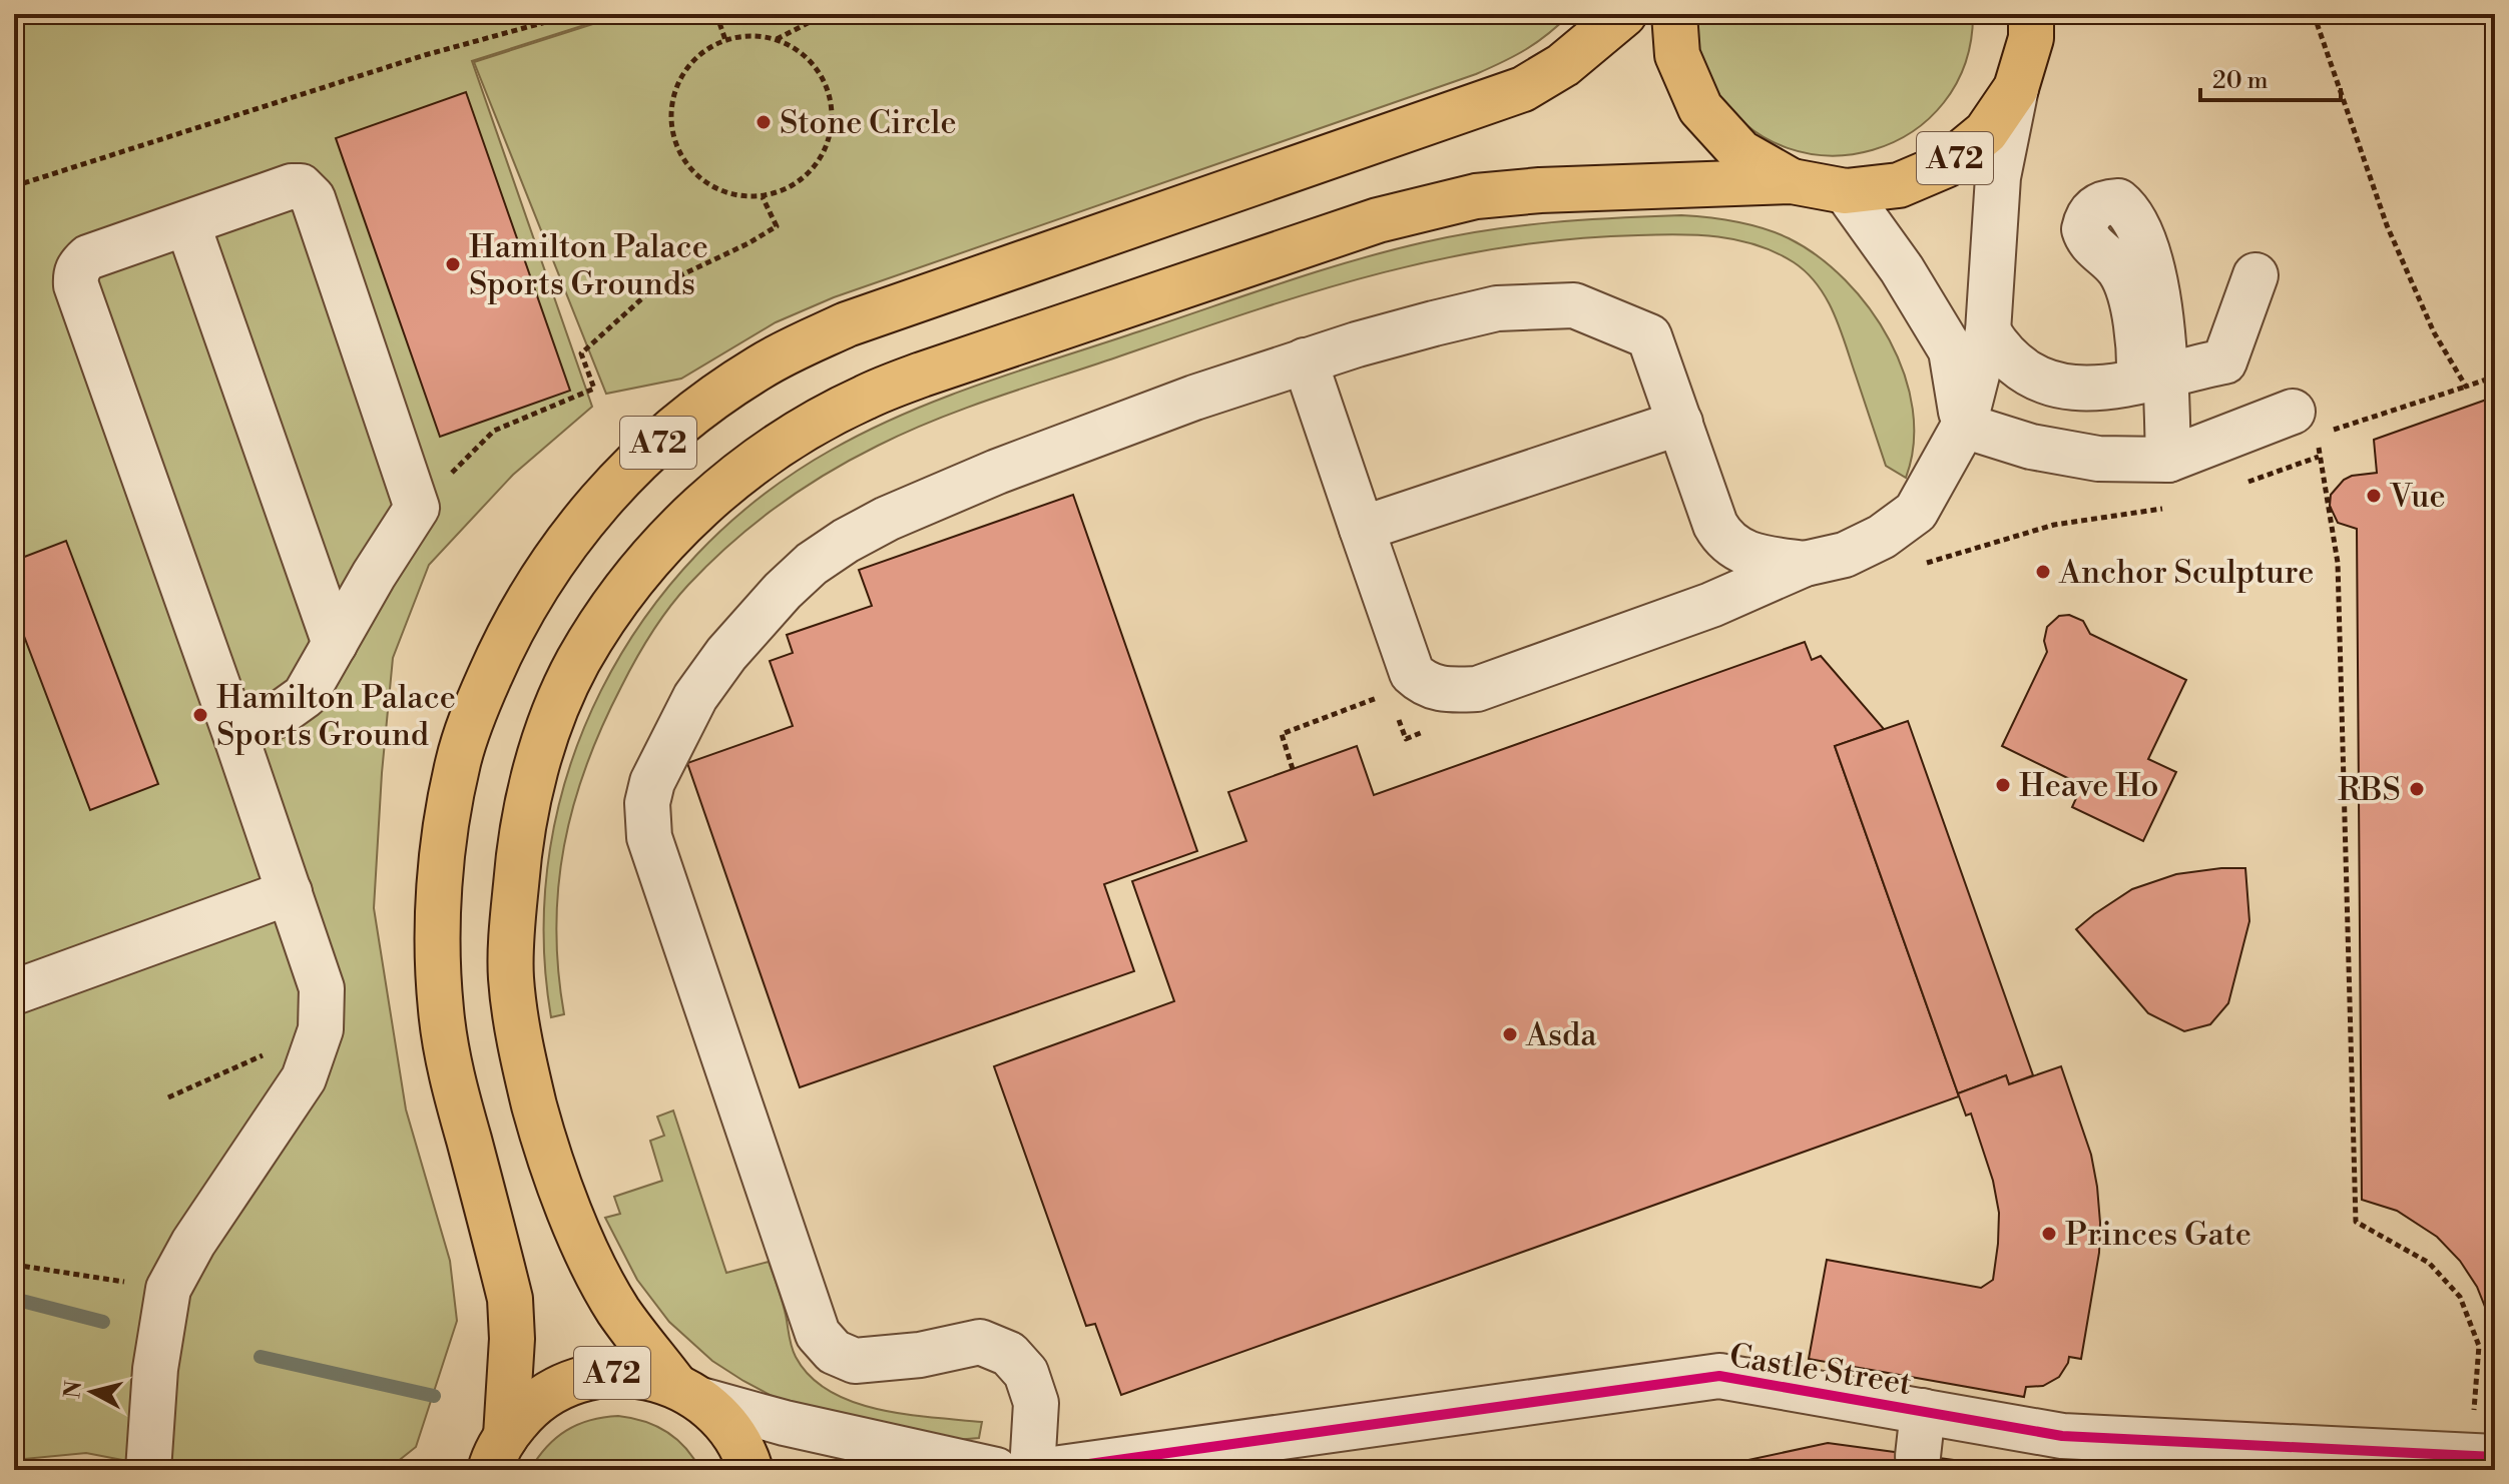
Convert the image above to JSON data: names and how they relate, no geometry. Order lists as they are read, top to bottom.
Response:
{
  "streets": {
    "main road": ["A72"],
    "street": ["Castle Street"]
  },
  "places": [
    "Stone Circle",
    "Hamilton Palace Sports Grounds",
    "Vue",
    "Anchor Sculpture",
    "Hamilton Palace Sports Ground",
    "Heave Ho",
    "RBS",
    "Asda",
    "Princes Gate"
  ],
  "scale_bar": "20 m",
  "north": "left"
}
